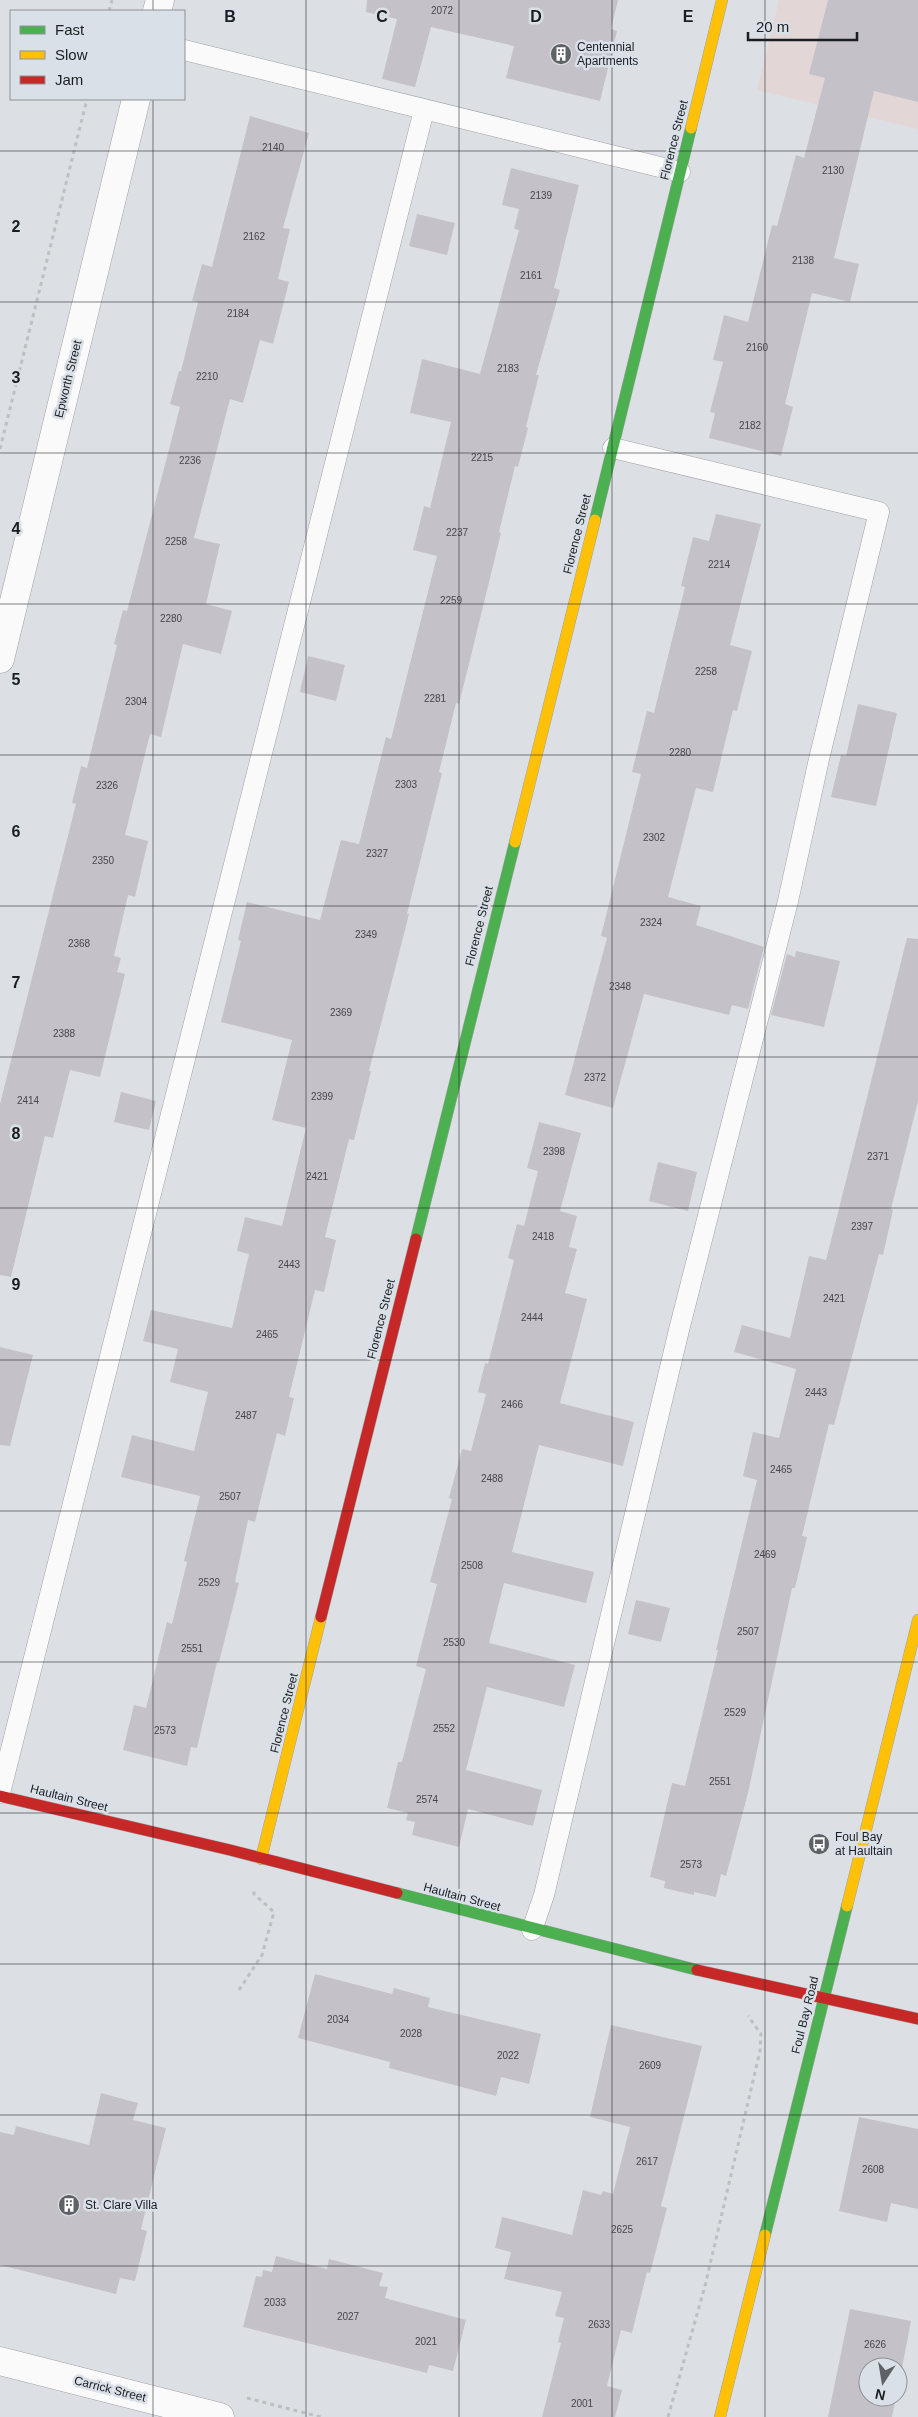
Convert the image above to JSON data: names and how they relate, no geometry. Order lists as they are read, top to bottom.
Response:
{
  "streets": {
    "street": [
      "Florence Street",
      "Epworth Street",
      "Haultain Street",
      "Foul Bay Road",
      "Carrick Street"
    ]
  },
  "crossings": [
    ["Florence Street", "Haultain Street"],
    ["Haultain Street", "Foul Bay Road"]
  ],
  "places": {
    "building": ["Centennial Apartments", "St. Clare Villa"],
    "bus stop": ["Foul Bay at Haultain"]
  },
  "house_numbers": [
    "2072",
    "2140",
    "2130",
    "2139",
    "2162",
    "2138",
    "2161",
    "2184",
    "2160",
    "2183",
    "2210",
    "2182",
    "2215",
    "2236",
    "2237",
    "2258",
    "2214",
    "2259",
    "2280",
    "2258",
    "2281",
    "2304",
    "2280",
    "2303",
    "2326",
    "2302",
    "2327",
    "2350",
    "2324",
    "2349",
    "2368",
    "2348",
    "2369",
    "2388",
    "2372",
    "2399",
    "2414",
    "2398",
    "2371",
    "2421",
    "2397",
    "2418",
    "2443",
    "2421",
    "2444",
    "2465",
    "2443",
    "2466",
    "2487",
    "2465",
    "2488",
    "2507",
    "2469",
    "2508",
    "2529",
    "2507",
    "2530",
    "2551",
    "2529",
    "2552",
    "2573",
    "2551",
    "2574",
    "2573",
    "2034",
    "2028",
    "2022",
    "2609",
    "2617",
    "2608",
    "2625",
    "2033",
    "2027",
    "2633",
    "2021",
    "2626",
    "2001"
  ],
  "legend": ["Fast", "Slow", "Jam"],
  "scale_bar": "20 m",
  "north": "bottom",
  "grid": {
    "columns": [
      "B",
      "C",
      "D",
      "E"
    ],
    "rows": [
      "2",
      "3",
      "4",
      "5",
      "6",
      "7",
      "8",
      "9"
    ]
  }
}
